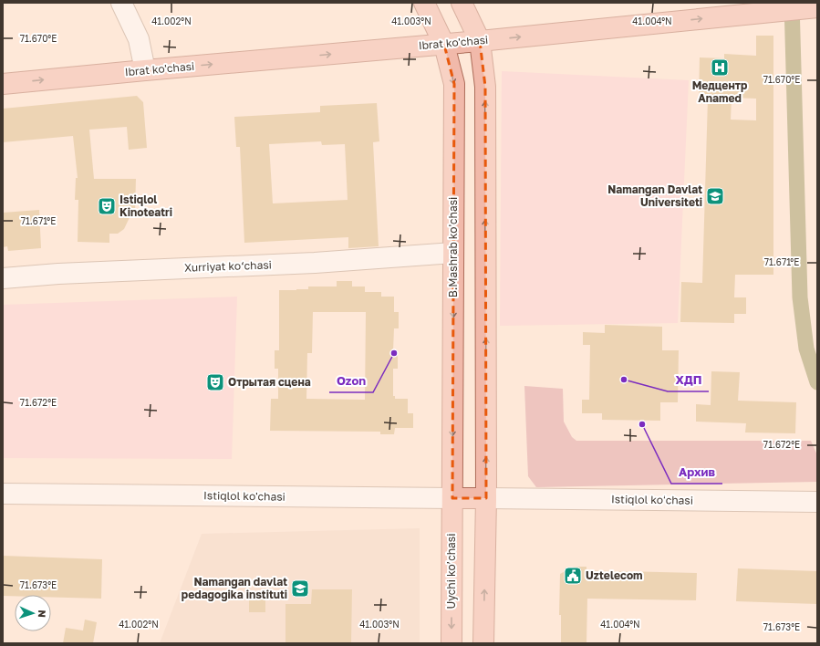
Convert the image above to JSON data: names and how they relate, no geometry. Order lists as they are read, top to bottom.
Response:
{
  "streets": {
    "main road": [
      "Ibrat ko'chasi",
      "B.Mashrab ko'chasi",
      "Istiqlol ko'chasi",
      "Uychi ko’chasi"
    ],
    "street": ["Xurriyat ko‘chasi", "Istiqlol koʻchasi"]
  },
  "crossings": [
    ["Ibrat ko'chasi", "B.Mashrab ko'chasi"],
    ["B.Mashrab ko'chasi", "Xurriyat ko‘chasi"],
    ["B.Mashrab ko'chasi", "Istiqlol ko'chasi"],
    ["B.Mashrab ko'chasi", "Uychi ko’chasi"],
    ["Istiqlol ko'chasi", "Istiqlol koʻchasi"],
    ["Istiqlol ko'chasi", "Uychi ko’chasi"]
  ],
  "one_way": ["Ibrat ko'chasi"],
  "places": {
    "hospital": ["Медцентр Anamed"],
    "school or university": ["Namangan Davlat Universiteti", "Namangan davlat pedagogika instituti"],
    "theatre": ["Istiqlol Kinoteatri", "Отрытая сцена"],
    "other": ["Ozon", "ХДП", "Архив"],
    "public building": ["Uztelecom"]
  },
  "north": "right",
  "coordinates": [
    "41.002°N",
    "41.003°N",
    "41.004°N",
    "71.670°E",
    "71.671°E",
    "71.672°E",
    "71.673°E"
  ]
}
